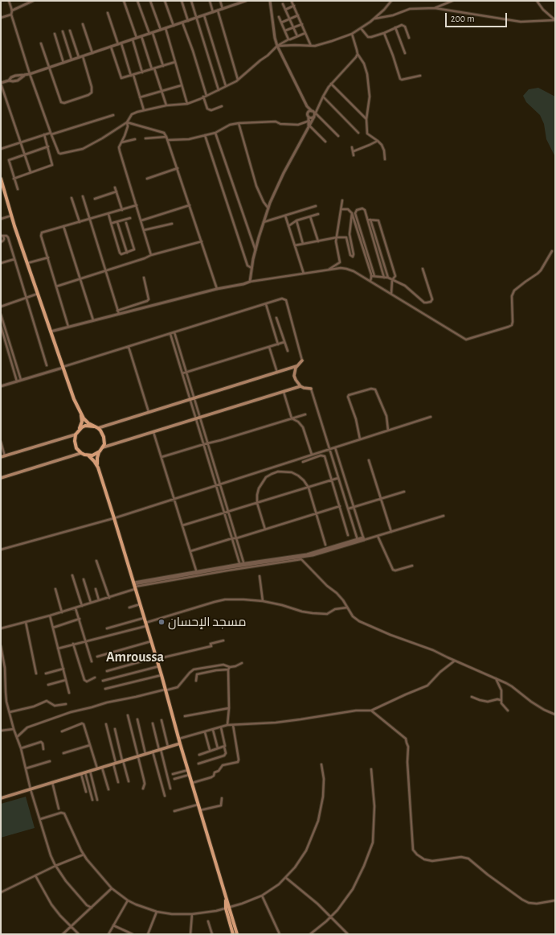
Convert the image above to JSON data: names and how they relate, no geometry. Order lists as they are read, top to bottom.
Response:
{
  "districts": ["Amroussa"],
  "places": ["مسجد الإحسان"],
  "scale_bar": "200 m"
}
